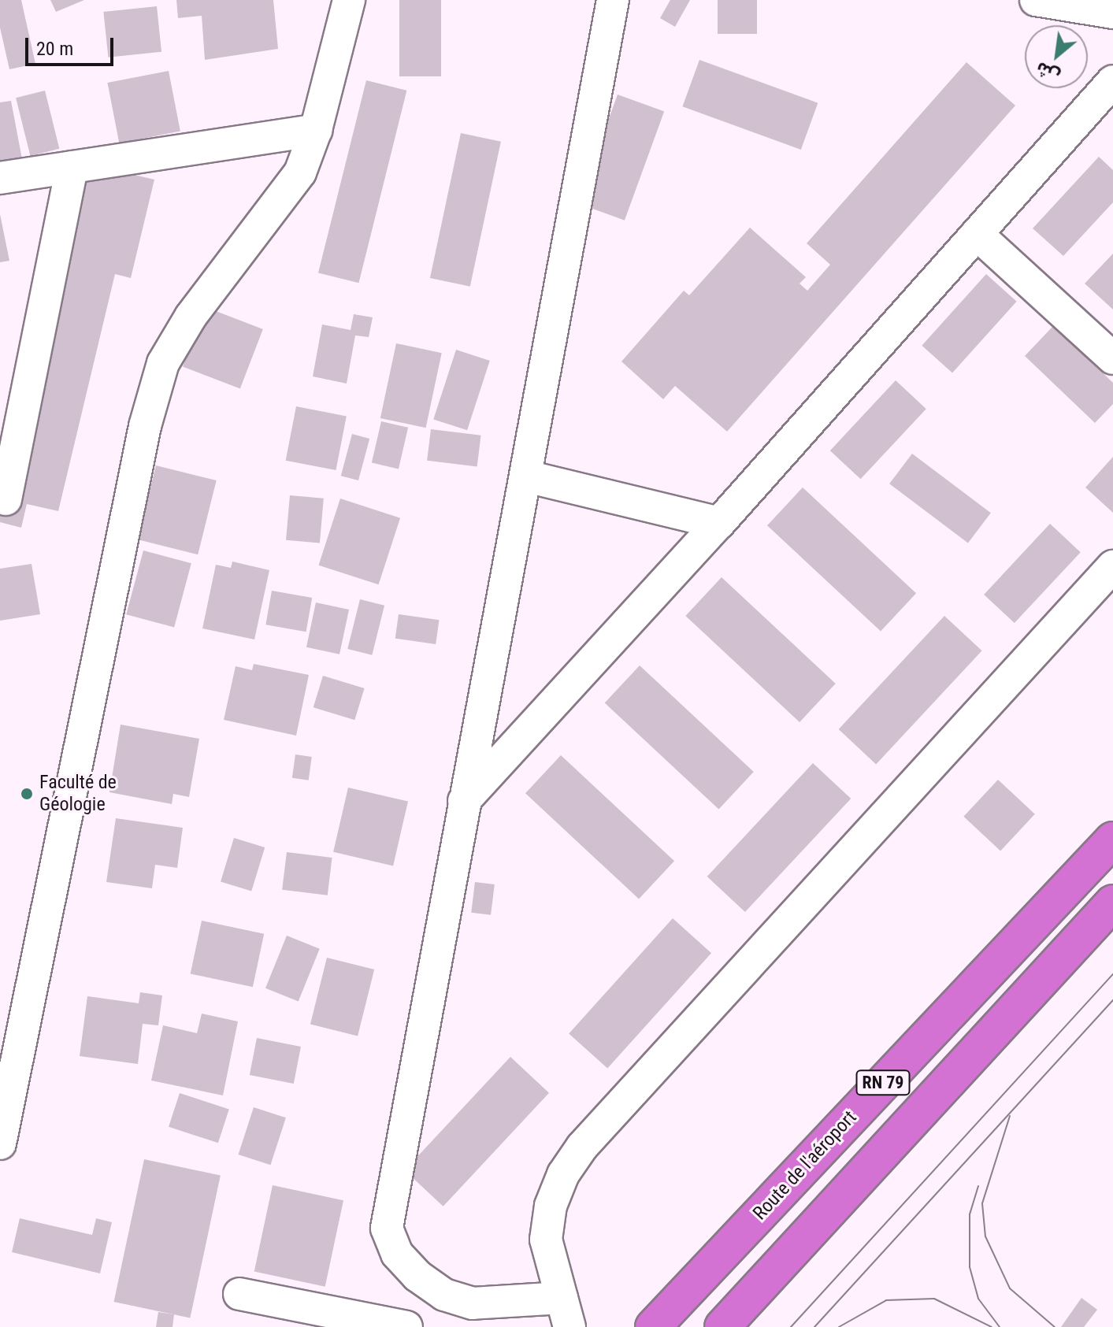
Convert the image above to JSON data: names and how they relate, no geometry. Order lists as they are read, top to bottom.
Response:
{
  "streets": {
    "highway": ["RN 79", "Route de l'aéroport"]
  },
  "places": ["Faculté de Géologie"],
  "scale_bar": "20 m",
  "north": "bottom left"
}
